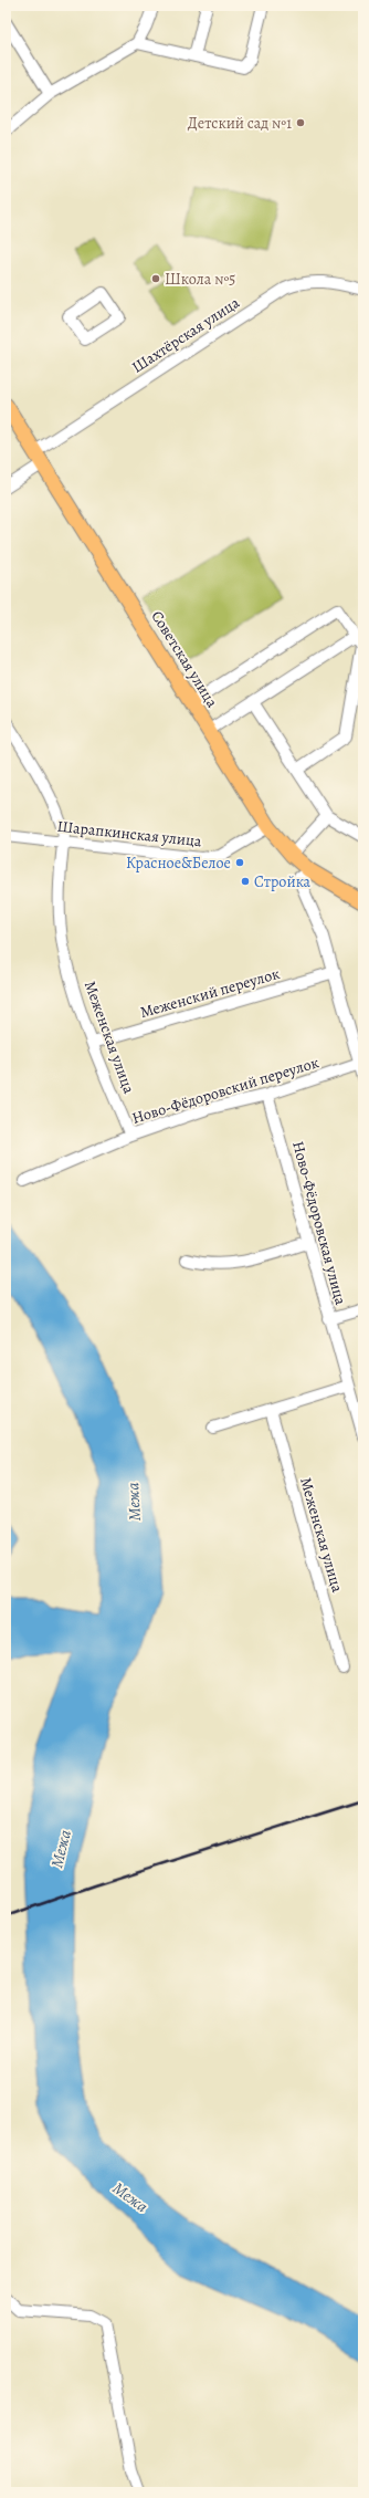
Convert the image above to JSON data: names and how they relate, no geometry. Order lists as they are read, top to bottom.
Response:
{
  "streets": {
    "main road": ["Советская улица"],
    "street": [
      "Шахтёрская улица",
      "Шарапкинская улица",
      "Меженский переулок",
      "Меженская улица",
      "Ново-Фёдоровский переулок",
      "Ново-Фёдоровская улица"
    ]
  },
  "crossings": [
    ["Шахтёрская улица", "Советская улица"],
    ["Советская улица", "Шарапкинская улица"],
    ["Шарапкинская улица", "Меженская улица"],
    ["Меженский переулок", "Меженская улица"],
    ["Меженская улица", "Ново-Фёдоровский переулок"],
    ["Ново-Фёдоровский переулок", "Ново-Фёдоровская улица"]
  ],
  "water": ["Межа"],
  "places": [
    "Детский сад №1",
    "Школа №5",
    "Красное&Белое",
    "Стройка"
  ]
}
